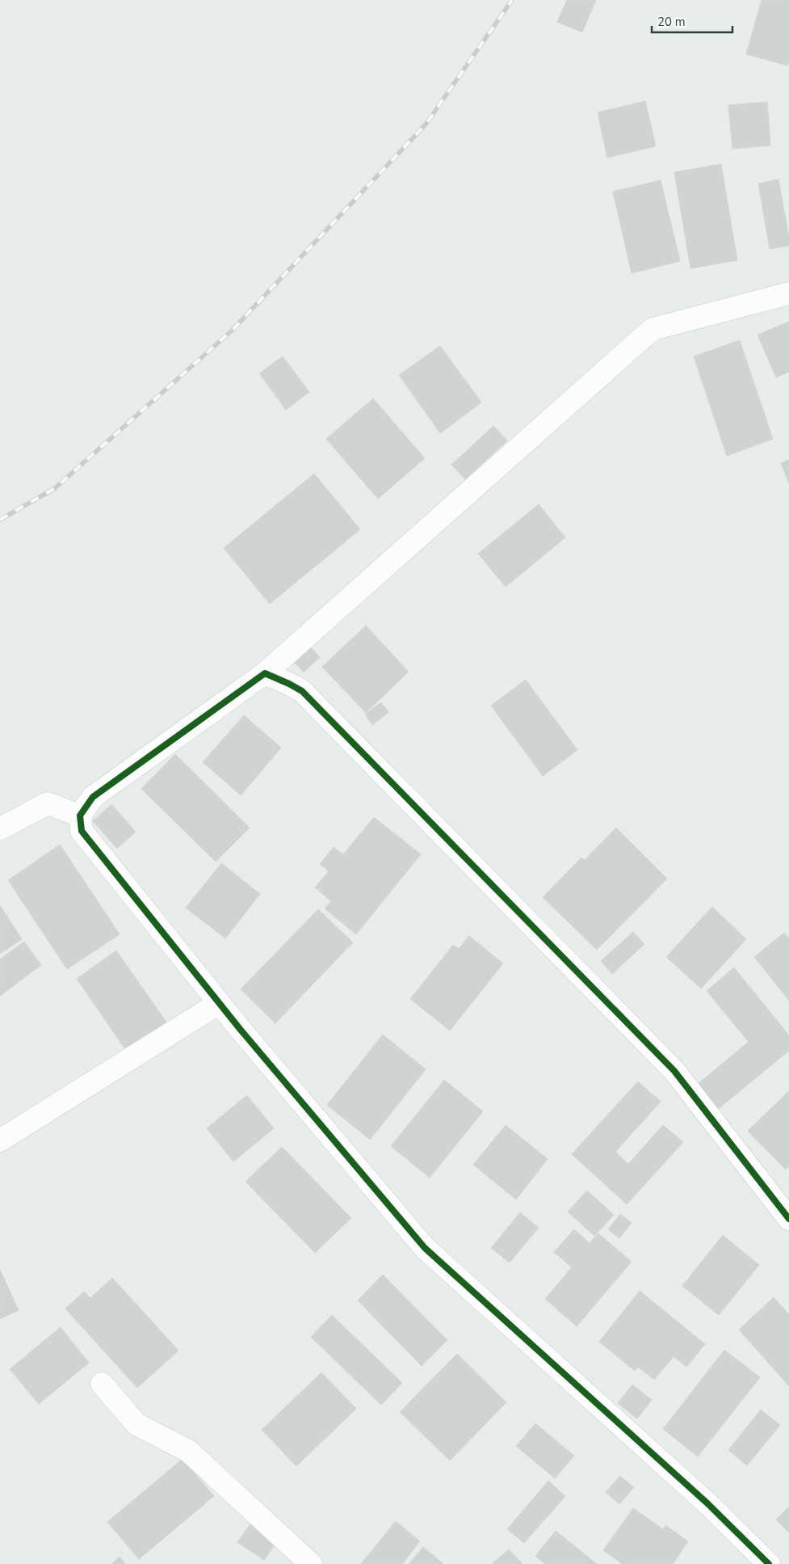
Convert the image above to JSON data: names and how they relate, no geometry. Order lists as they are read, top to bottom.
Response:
{
  "scale_bar": "20 m"
}
